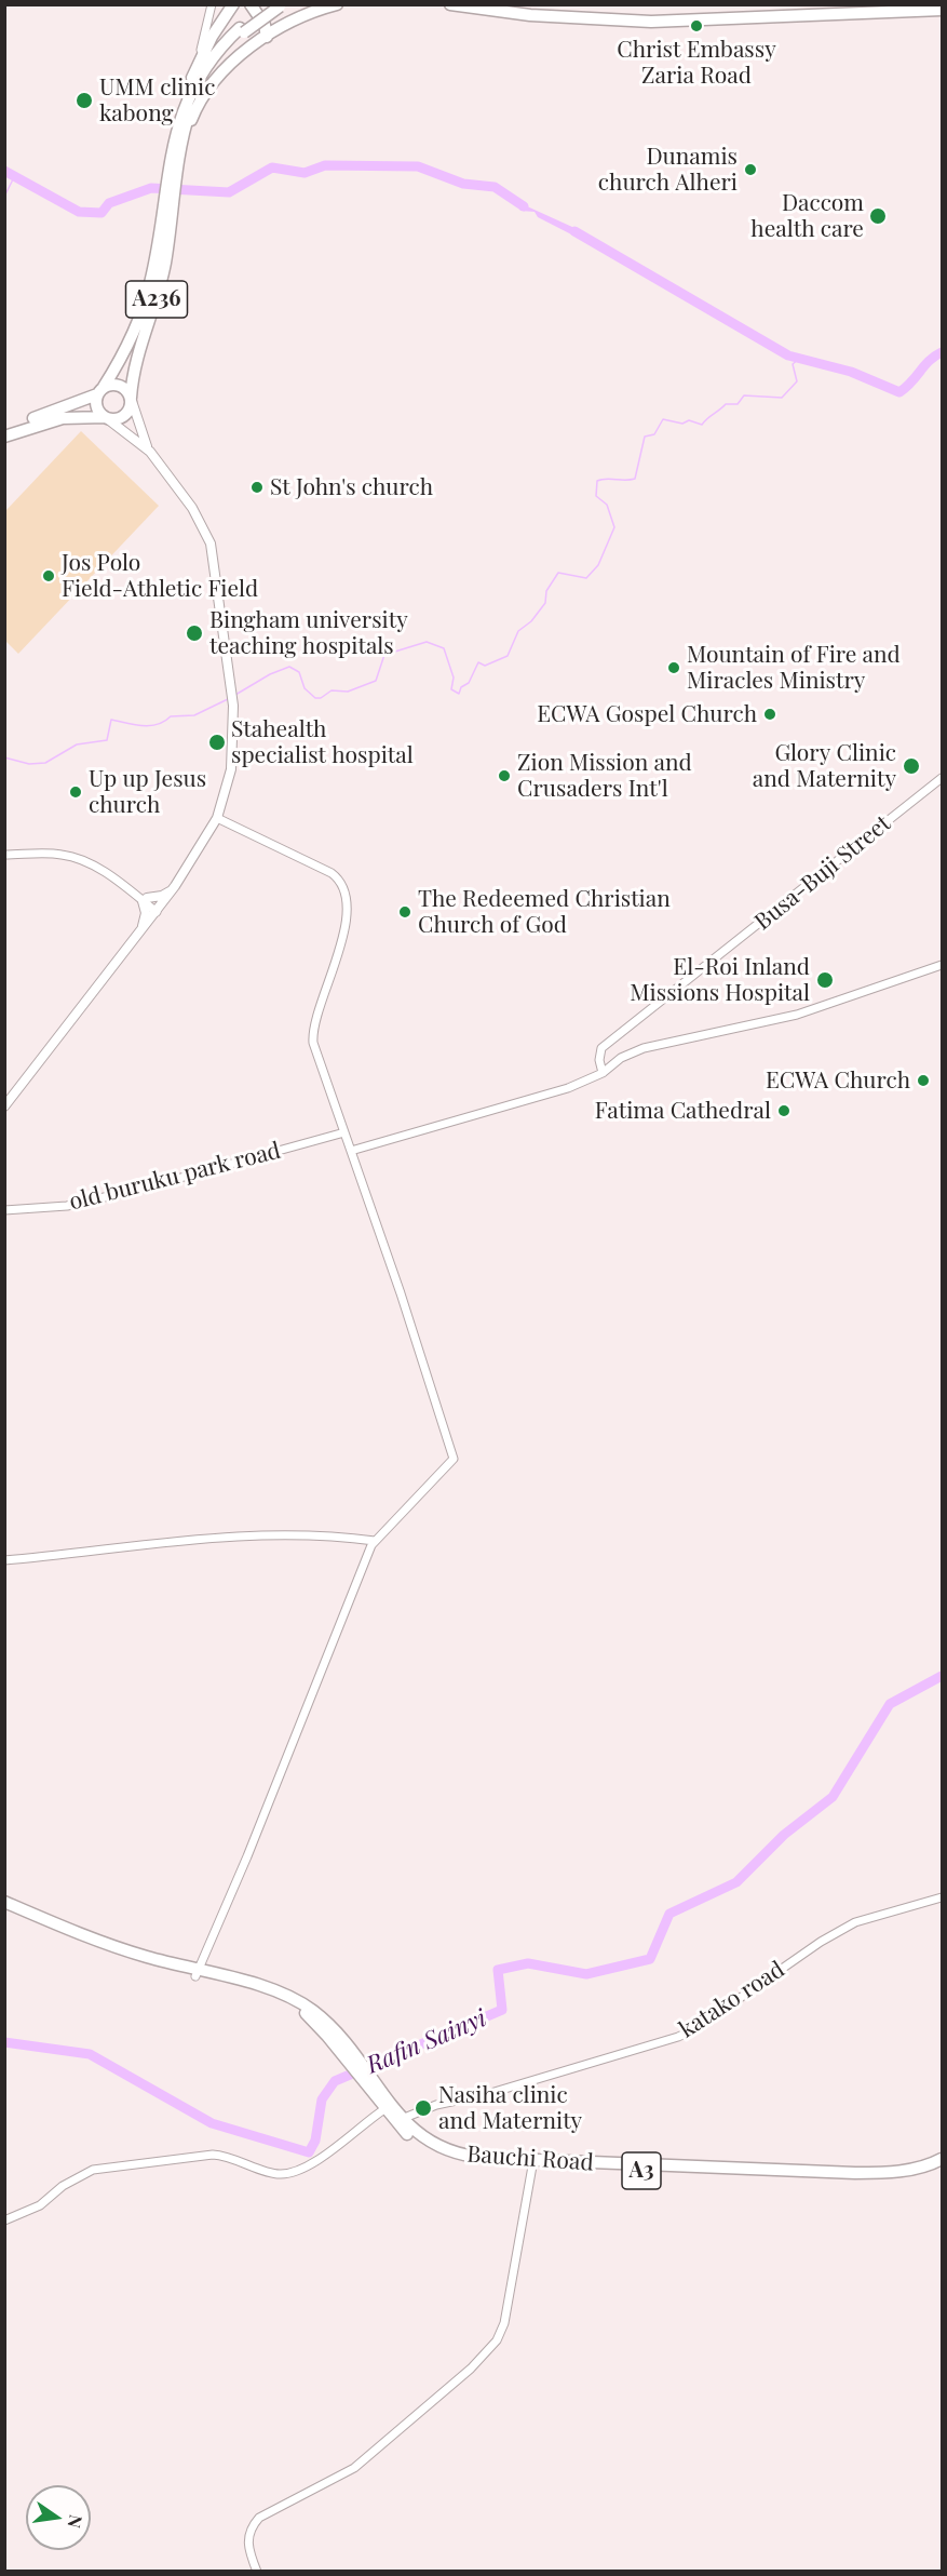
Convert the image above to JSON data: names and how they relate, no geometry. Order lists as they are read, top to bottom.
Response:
{
  "streets": {
    "highway": ["A236", "Bauchi Road", "A3"],
    "street": ["Busa-Buji Street", "old buruku park road", "katako road"]
  },
  "crossings": [
    ["katako road", "Bauchi Road"]
  ],
  "water": ["Rafin Sainyi"],
  "places": [
    "Christ Embassy Zaria Road",
    "UMM clinic kabong",
    "Dunamis church Alheri",
    "Daccom health care",
    "St John's church",
    "Jos Polo Field-Athletic Field",
    "Bingham university teaching hospitals",
    "Mountain of Fire and Miracles Ministry",
    "ECWA Gospel Church",
    "Stahealth specialist hospital",
    "Glory Clinic and Maternity",
    "Zion Mission and Crusaders Int'l",
    "Up up Jesus church",
    "The Redeemed Christian Church of God",
    "El-Roi Inland Missions Hospital",
    "ECWA Church",
    "Fatima Cathedral",
    "Nasiha clinic and Maternity"
  ],
  "north": "right"
}
